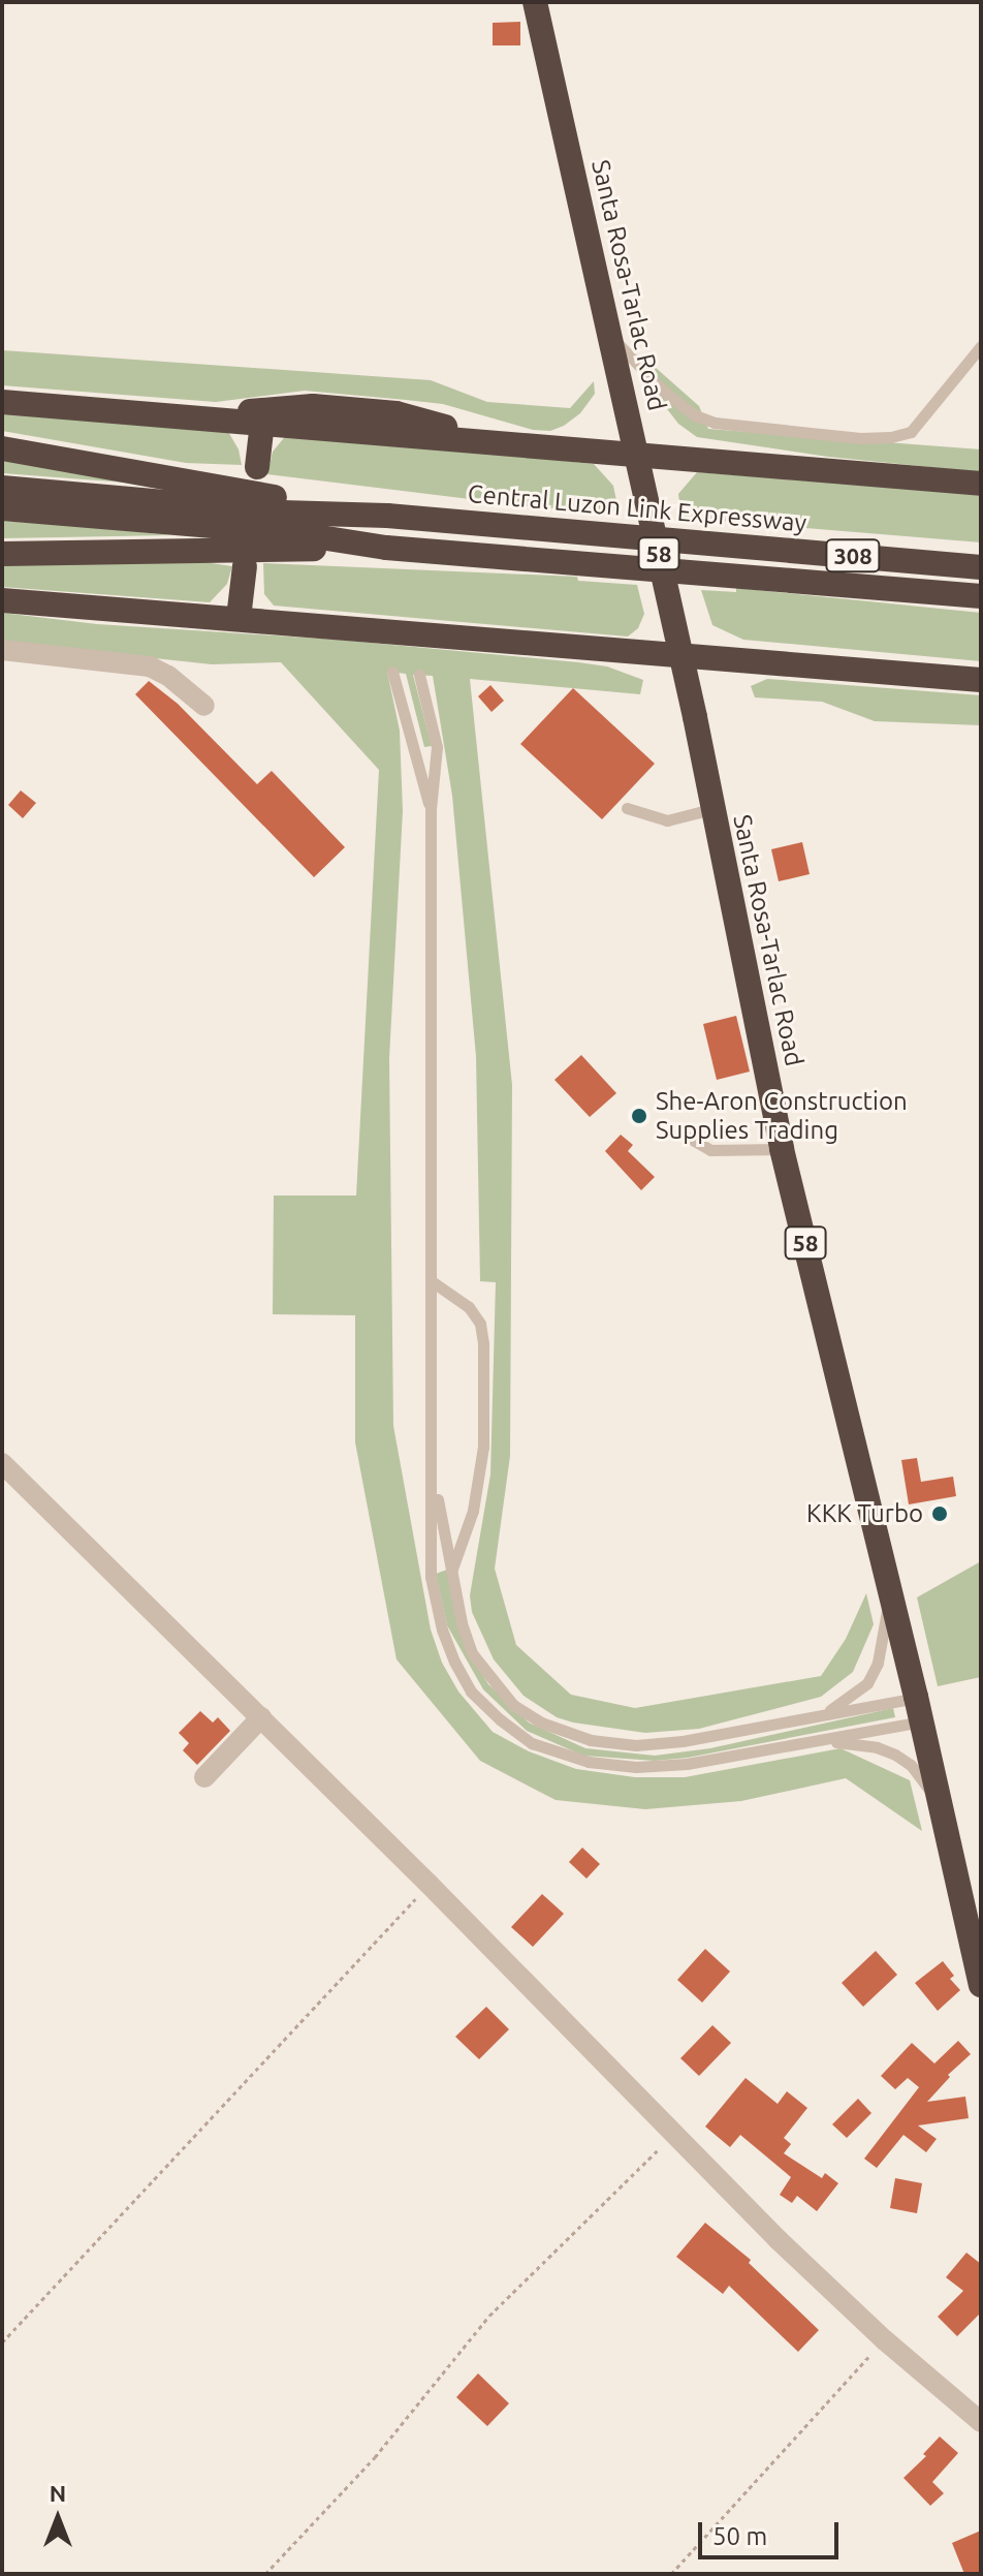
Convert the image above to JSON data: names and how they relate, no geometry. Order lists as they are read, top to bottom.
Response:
{
  "streets": {
    "highway": [
      "Santa Rosa-Tarlac Road",
      "Central Luzon Link Expressway",
      "58",
      "308"
    ]
  },
  "places": ["She-Aron Construction Supplies Trading", "KKK Turbo"],
  "scale_bar": "50 m",
  "north": "top"
}
